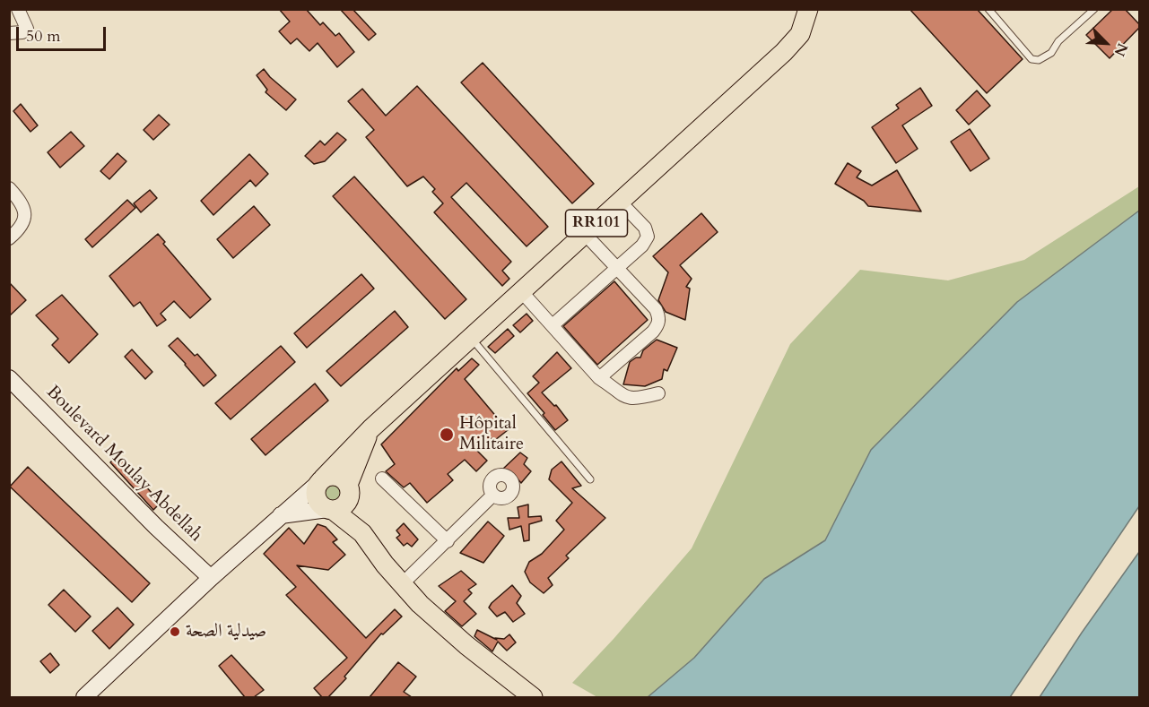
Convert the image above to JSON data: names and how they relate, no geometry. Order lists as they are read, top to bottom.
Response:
{
  "streets": {
    "main road": ["RR101", "Boulevard Moulay Abdellah"]
  },
  "places": ["Hôpital Militaire", "صيدلية الصحة"],
  "scale_bar": "50 m",
  "north": "bottom right"
}
